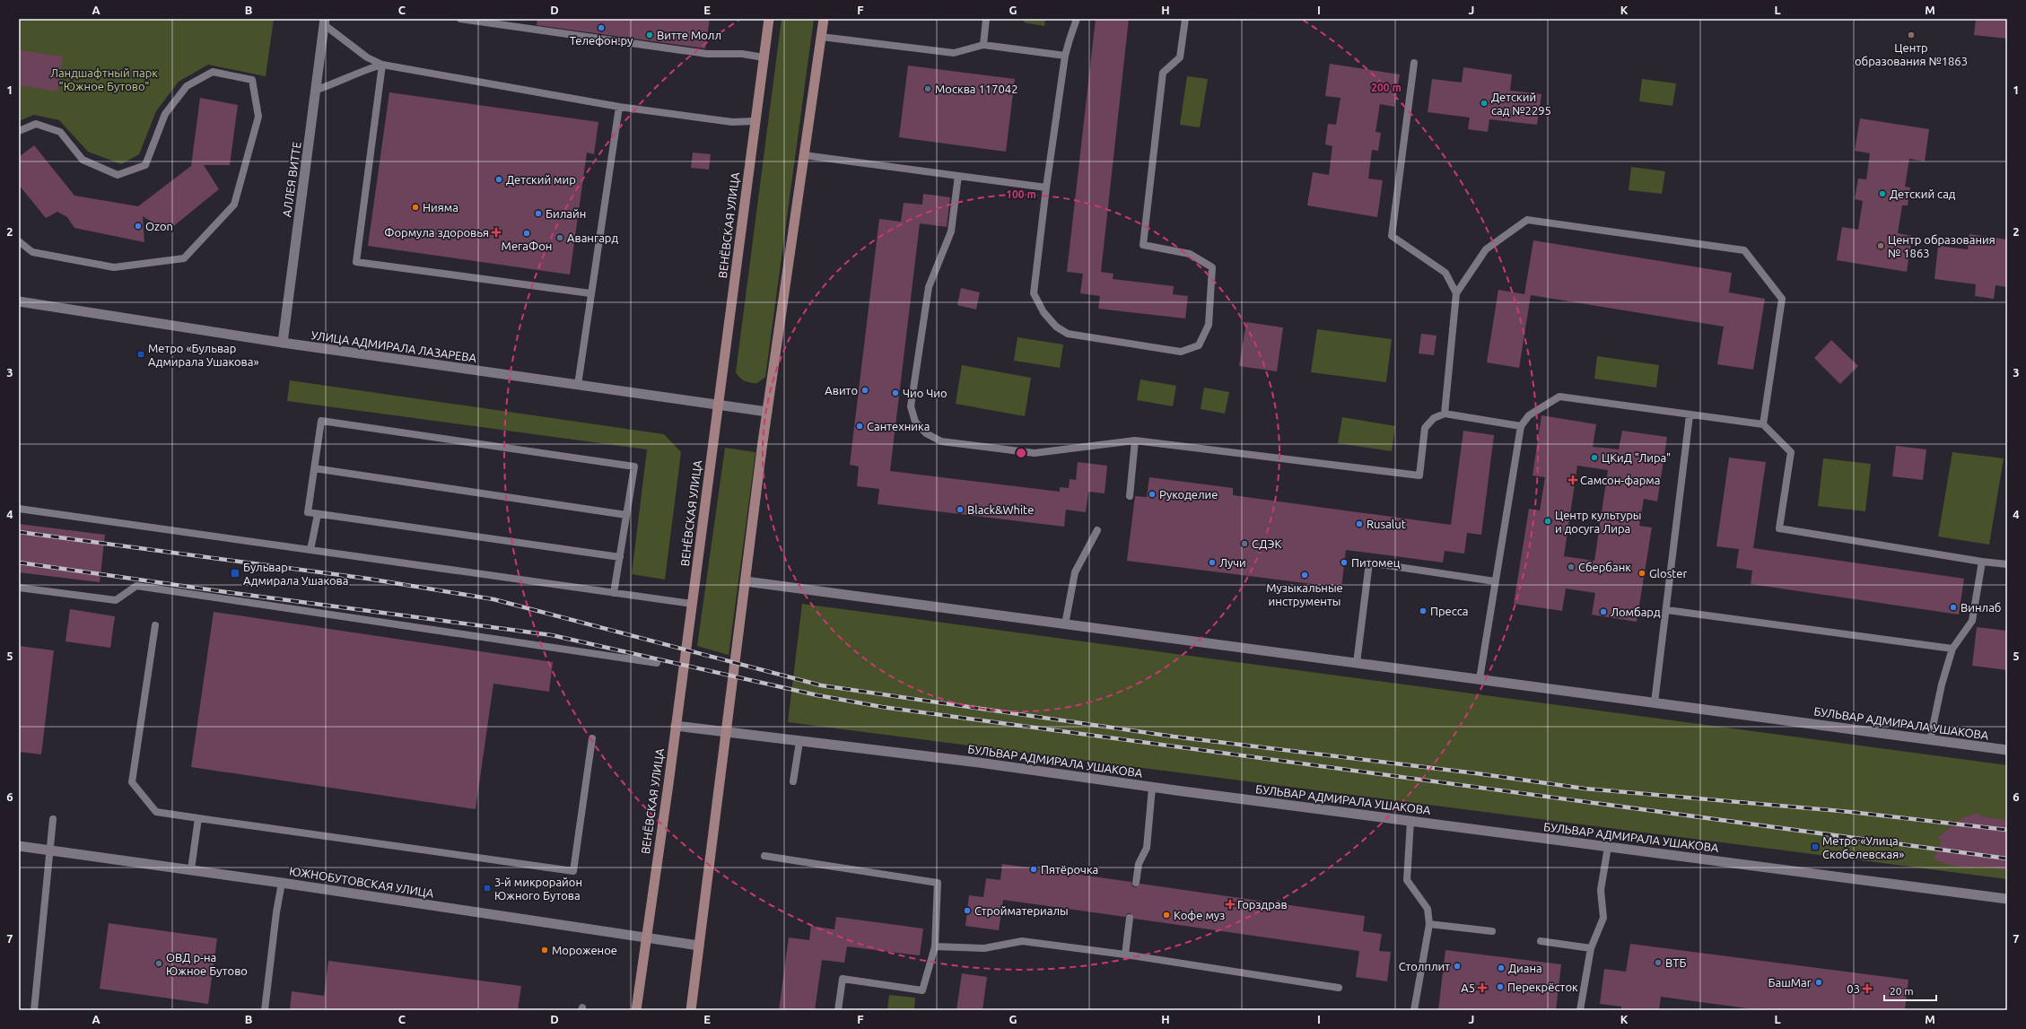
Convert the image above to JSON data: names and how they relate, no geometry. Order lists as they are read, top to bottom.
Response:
{
  "streets": {
    "main road": ["ВЕНЁВСКАЯ УЛИЦА"],
    "street": [
      "АЛЛЕЯ ВИТТЕ",
      "УЛИЦА АДМИРАЛА ЛАЗАРЕВА",
      "БУЛЬВАР АДМИРАЛА УШАКОВА",
      "ЮЖНОБУТОВСКАЯ УЛИЦА"
    ]
  },
  "crossings": [
    ["АЛЛЕЯ ВИТТЕ", "УЛИЦА АДМИРАЛА ЛАЗАРЕВА"],
    ["ВЕНЁВСКАЯ УЛИЦА", "УЛИЦА АДМИРАЛА ЛАЗАРЕВА"],
    ["ВЕНЁВСКАЯ УЛИЦА", "БУЛЬВАР АДМИРАЛА УШАКОВА"],
    ["ВЕНЁВСКАЯ УЛИЦА", "ЮЖНОБУТОВСКАЯ УЛИЦА"]
  ],
  "parks": ["Ландшафтный парк \"Южное Бутово\""],
  "places": {
    "other": [
      "Телефон.ру",
      "Витте Молл",
      "Центр образования №1863",
      "Москва 117042",
      "Детский сад №2295",
      "Детский мир",
      "Детский сад",
      "Нияма",
      "Билайн",
      "Ozon",
      "МегаФон",
      "Авангард",
      "Центр образования № 1863",
      "Авито",
      "Чио Чио",
      "Сантехника",
      "ЦКиД \"Лира\"",
      "Рукоделие",
      "Black&White",
      "Центр культуры и досуга Лира",
      "Rusalut",
      "СДЭК",
      "Лучи",
      "Питомец",
      "Сбербанк",
      "Gloster",
      "Музыкальные инструменты",
      "Винлаб",
      "Пресса",
      "Ломбард",
      "Пятёрочка",
      "Стройматериалы",
      "Кофе муз",
      "Мороженое",
      "ВТБ",
      "ОВД р-на Южное Бутово",
      "Столплит",
      "Диана",
      "БашМаг",
      "Перекрёсток"
    ],
    "health": [
      "Формула здоровья",
      "Самсон-фарма",
      "Горздрав",
      "А5",
      "03"
    ],
    "transit": [
      "Метро «Бульвар Адмирала Ушакова»",
      "Бульвар Адмирала Ушакова",
      "Метро «Улица Скобелевская»",
      "3-й микрорайон Южного Бутова"
    ]
  },
  "scale_bar": "20 m",
  "grid": {
    "columns": [
      "A",
      "B",
      "C",
      "D",
      "E",
      "F",
      "G",
      "H",
      "I",
      "J",
      "K",
      "L",
      "M"
    ],
    "rows": [
      "1",
      "2",
      "3",
      "4",
      "5",
      "6",
      "7"
    ]
  },
  "rings": ["200 m", "100 m"]
}
